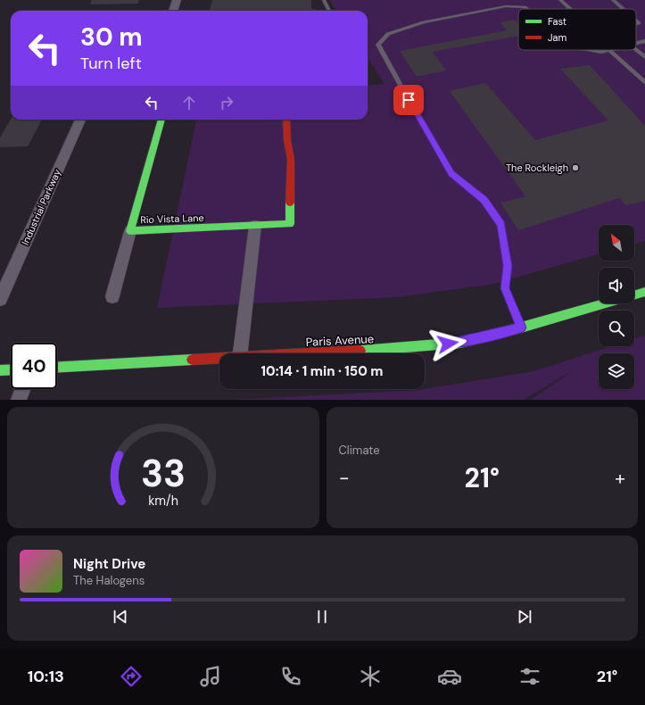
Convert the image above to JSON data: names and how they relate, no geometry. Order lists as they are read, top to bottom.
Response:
{
  "streets": {
    "street": ["Industrial Parkway", "Rio Vista Lane", "Paris Avenue"]
  },
  "places": ["The Rockleigh"],
  "legend": ["Fast", "Jam"],
  "north": "top left",
  "page": {
    "turn": ["30 m", "Turn left"],
    "limit": "40",
    "trip": "10:14 · 1 min · 150 m",
    "tile": "Climate",
    "heat": ["−", "21°", "+"],
    "song": ["Night Drive", "The Halogens"],
    "tabs": ["10:13", "21°"],
    "gauge": ["33", "km/h"]
  }
}
